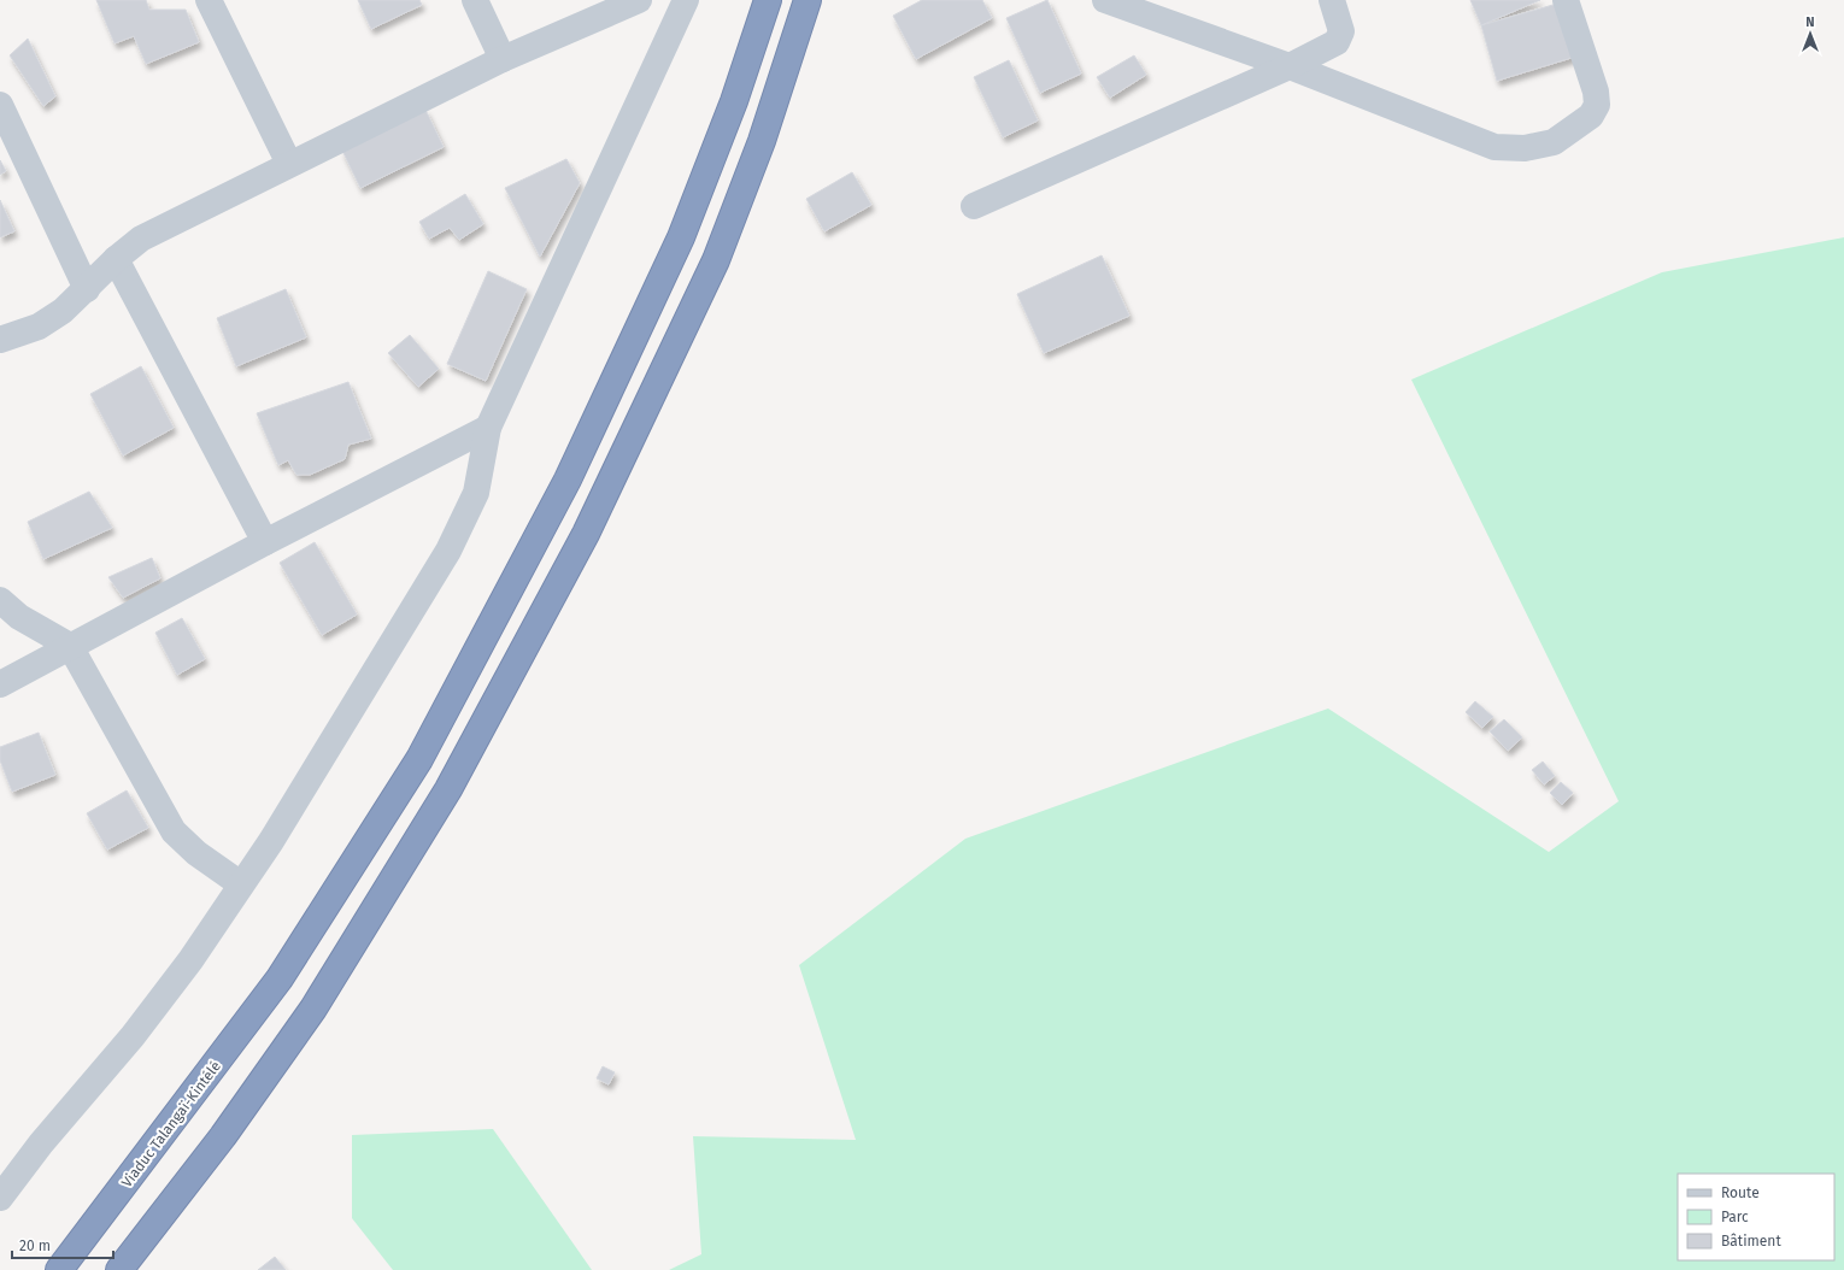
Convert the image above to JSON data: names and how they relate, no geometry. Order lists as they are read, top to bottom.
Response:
{
  "streets": {
    "highway": ["Viaduc Talangaï-Kintélé"]
  },
  "legend": ["Route", "Parc", "Bâtiment"],
  "scale_bar": "20 m",
  "north": "top"
}
